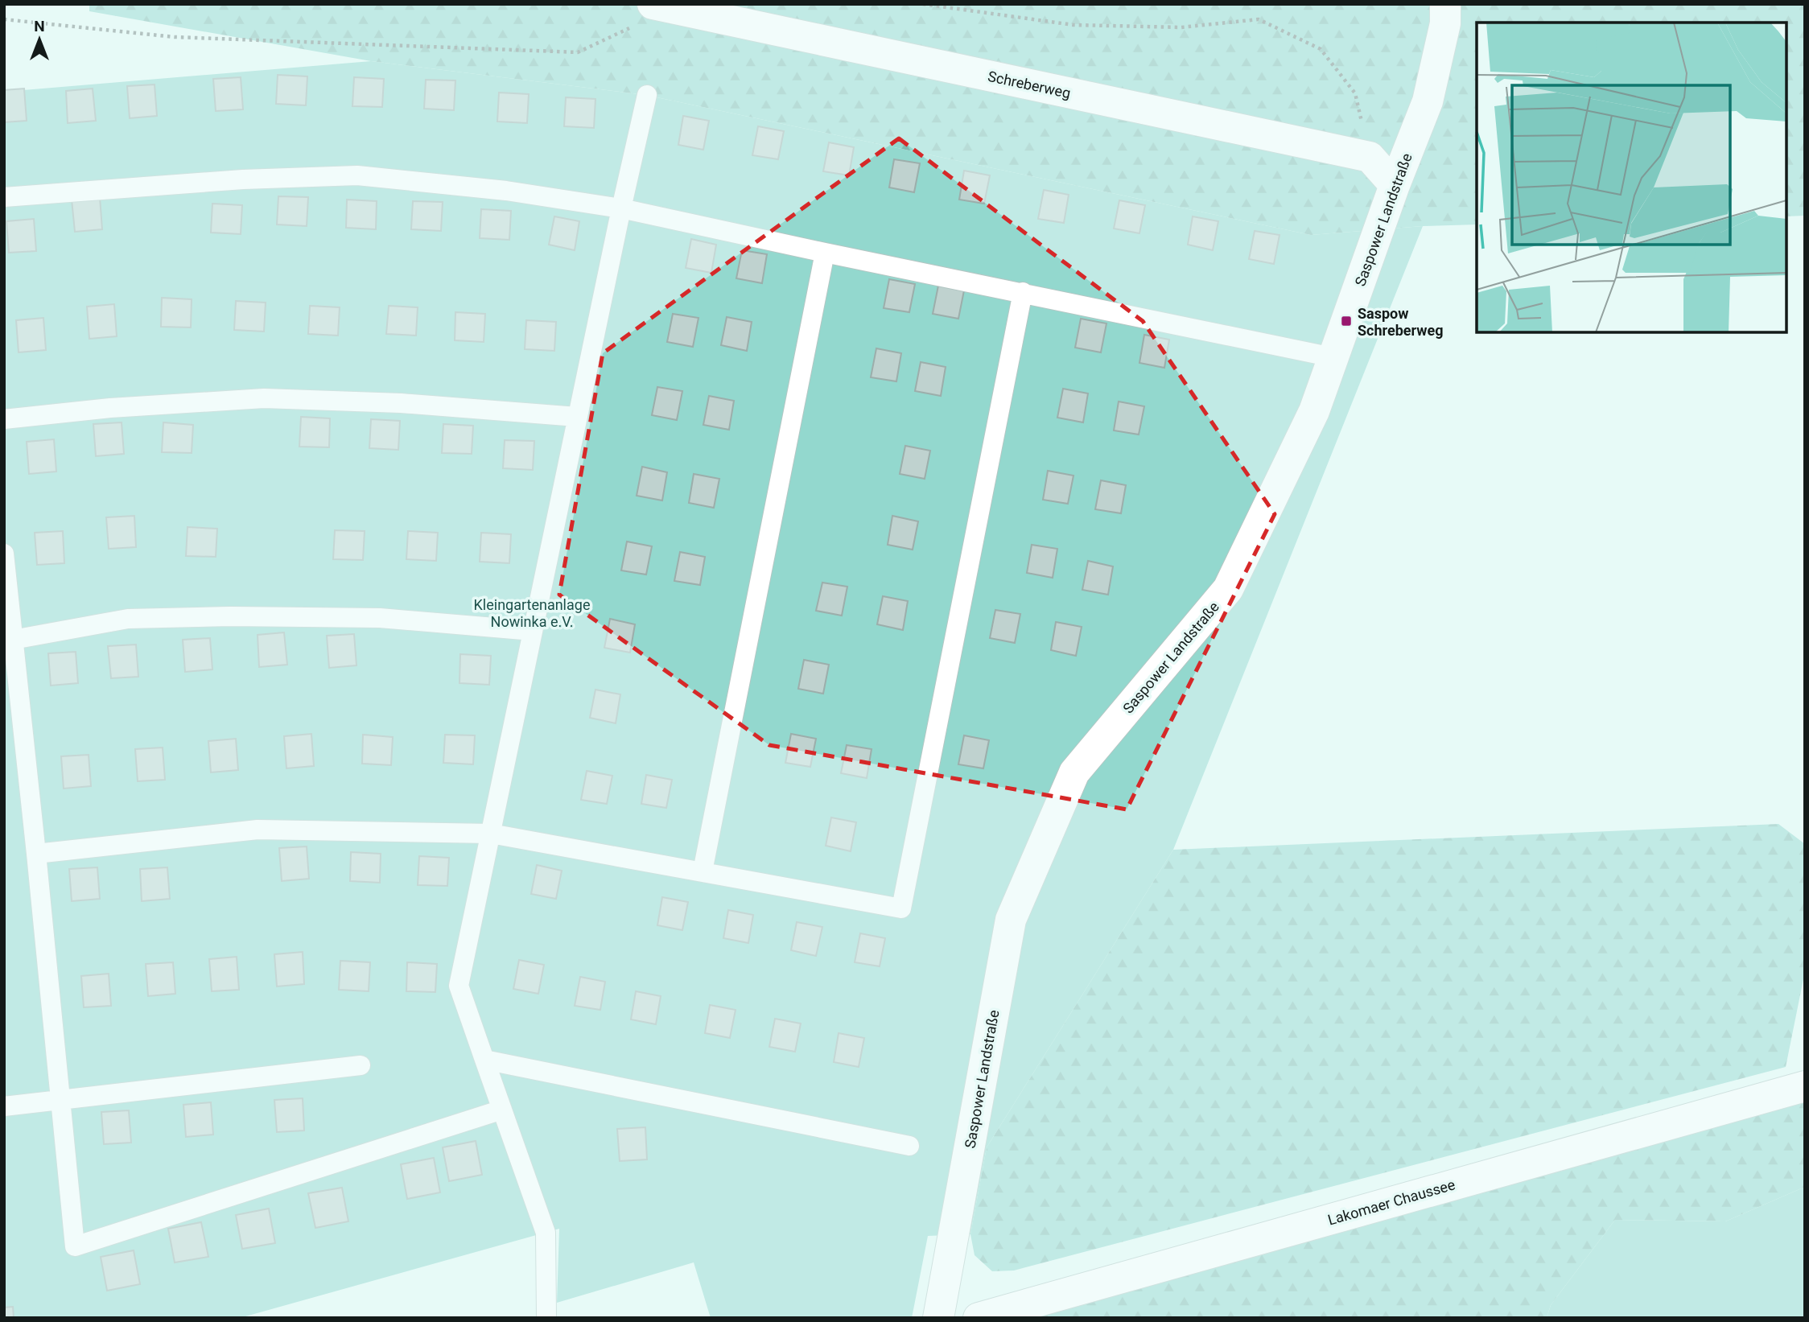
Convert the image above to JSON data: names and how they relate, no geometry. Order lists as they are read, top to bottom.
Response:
{
  "streets": {
    "street": ["Schreberweg", "Saspower Landstraße", "Lakomaer Chaussee"]
  },
  "parks": ["Kleingartenanlage Nowinka e.V."],
  "places": {
    "transit": ["Saspow Schreberweg"]
  },
  "north": "top"
}
